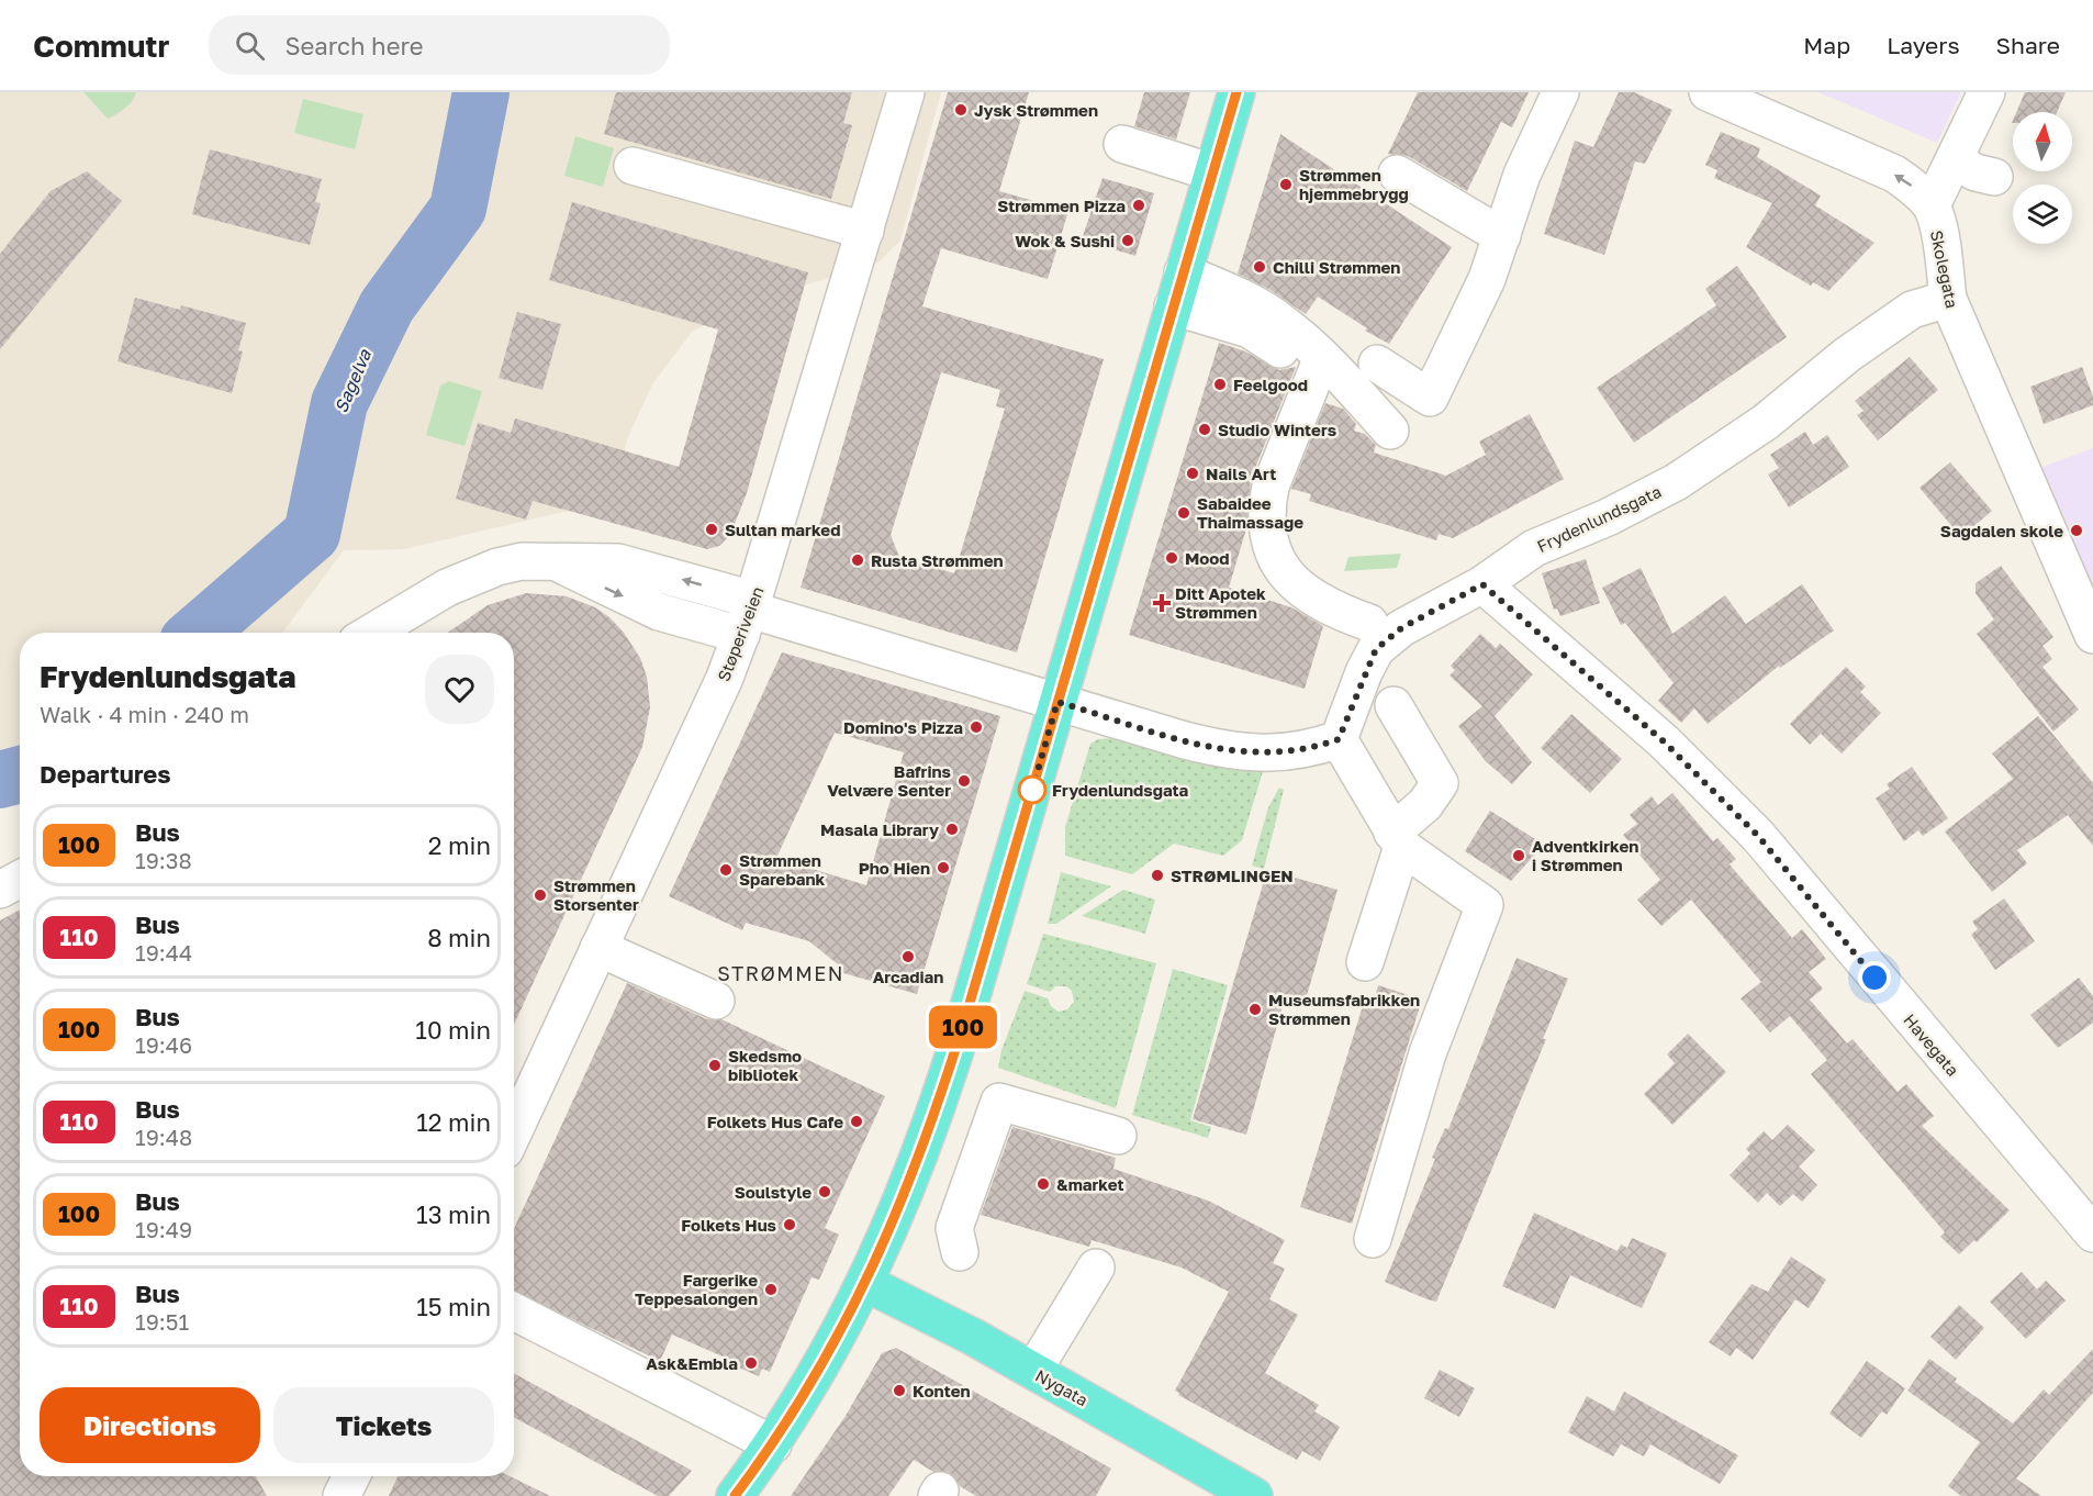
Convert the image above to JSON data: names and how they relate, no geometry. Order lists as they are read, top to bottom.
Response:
{
  "streets": {
    "main road": ["Nygata"],
    "street": [
      "Skolegata",
      "Frydenlundsgata",
      "Støperiveien",
      "Havegata"
    ]
  },
  "crossings": [
    ["Skolegata", "Frydenlundsgata"],
    ["Frydenlundsgata", "Havegata"]
  ],
  "districts": ["STRØMMEN"],
  "water": ["Sagelva"],
  "places": {
    "other": [
      "Jysk Strømmen",
      "Strømmen hjemmebrygg",
      "Strømmen Pizza",
      "Wok & Sushi",
      "Chilli Strømmen",
      "Feelgood",
      "Studio Winters",
      "Nails Art",
      "Sabaidee Thaimassage",
      "Sultan marked",
      "Sagdalen skole",
      "Mood",
      "Rusta Strømmen",
      "Domino's Pizza",
      "Bafrins Velvære Senter",
      "Frydenlundsgata",
      "Masala Library",
      "Adventkirken i Strømmen",
      "Pho Hien",
      "Strømmen Sparebank",
      "STRØMLINGEN",
      "Strømmen Storsenter",
      "Arcadian",
      "Museumsfabrikken Strømmen",
      "Skedsmo bibliotek",
      "Folkets Hus Cafe",
      "&market",
      "Soulstyle",
      "Folkets Hus",
      "Fargerike Teppesalongen",
      "Ask&Embla",
      "Konten"
    ],
    "health": ["Ditt Apotek Strømmen"]
  },
  "lines": ["bus line 100"],
  "north": "top",
  "page": {
    "header": "Commutr",
    "search": "Search here",
    "nav": ["Map", "Layers", "Share"],
    "on_map": "100",
    "heading": [
      ["Frydenlundsgata", "Walk · 4 min · 240 m"],
      "Departures"
    ],
    "list": [
      {
        "mark": "100",
        "name": "Bus",
        "note": "19:38",
        "value": "2 min"
      },
      {
        "mark": "110",
        "name": "Bus",
        "note": "19:44",
        "value": "8 min"
      },
      {
        "mark": "100",
        "name": "Bus",
        "note": "19:46",
        "value": "10 min"
      },
      {
        "mark": "110",
        "name": "Bus",
        "note": "19:48",
        "value": "12 min"
      },
      {
        "mark": "100",
        "name": "Bus",
        "note": "19:49",
        "value": "13 min"
      },
      {
        "mark": "110",
        "name": "Bus",
        "note": "19:51",
        "value": "15 min"
      }
    ],
    "buttons": ["Directions", "Tickets"]
  }
}
